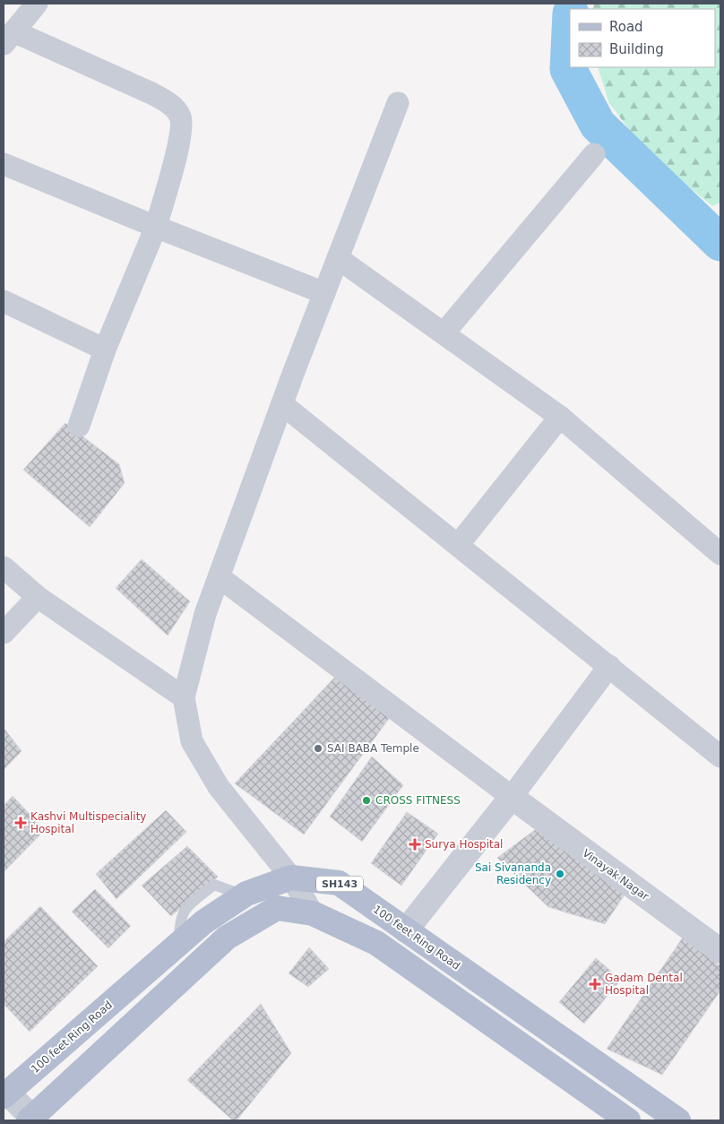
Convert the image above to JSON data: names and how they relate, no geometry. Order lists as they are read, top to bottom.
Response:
{
  "streets": {
    "main road": ["SH143", "100 feet Ring Road"],
    "street": ["Vinayak Nagar"]
  },
  "places": {
    "other": ["SAI BABA Temple", "CROSS FITNESS", "Sai Sivananda Residency"],
    "health": ["Kashvi Multispeciality Hospital", "Surya Hospital", "Gadam Dental Hospital"]
  },
  "legend": ["Road", "Building"]
}
